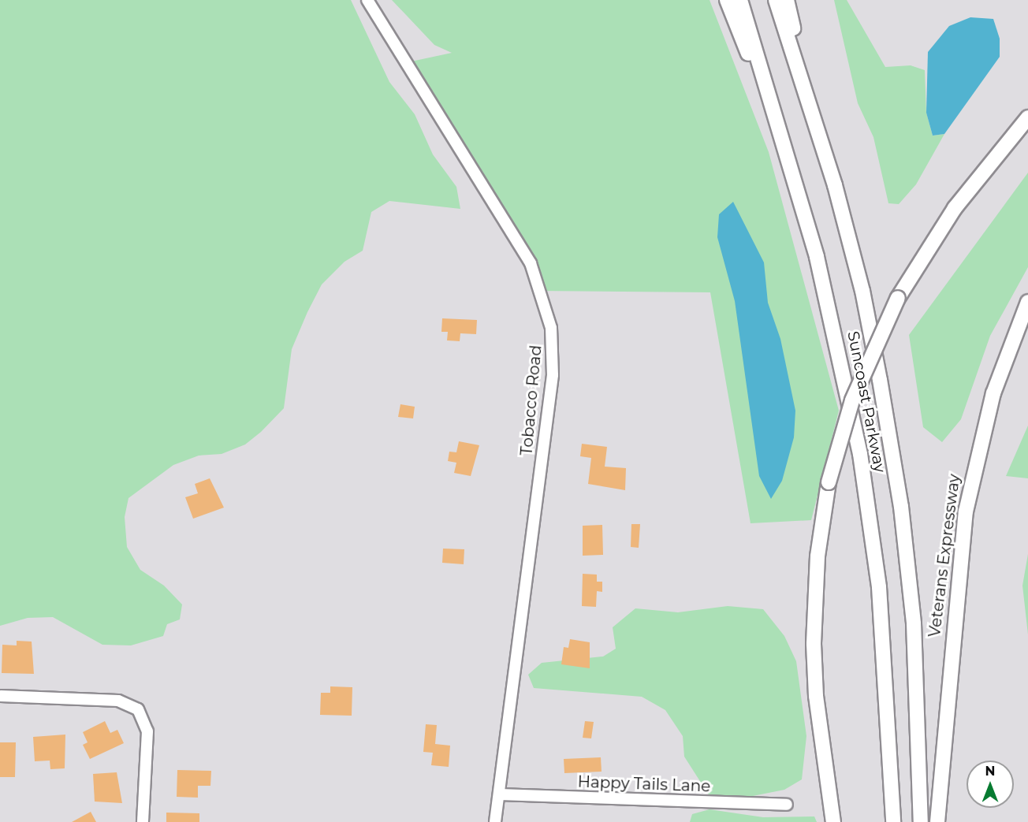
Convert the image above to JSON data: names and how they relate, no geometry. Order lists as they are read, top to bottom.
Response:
{
  "streets": {
    "highway": ["Suncoast Parkway", "Veterans Expressway"],
    "street": ["Tobacco Road", "Happy Tails Lane"]
  },
  "crossings": [
    ["Tobacco Road", "Happy Tails Lane"]
  ],
  "north": "top"
}
